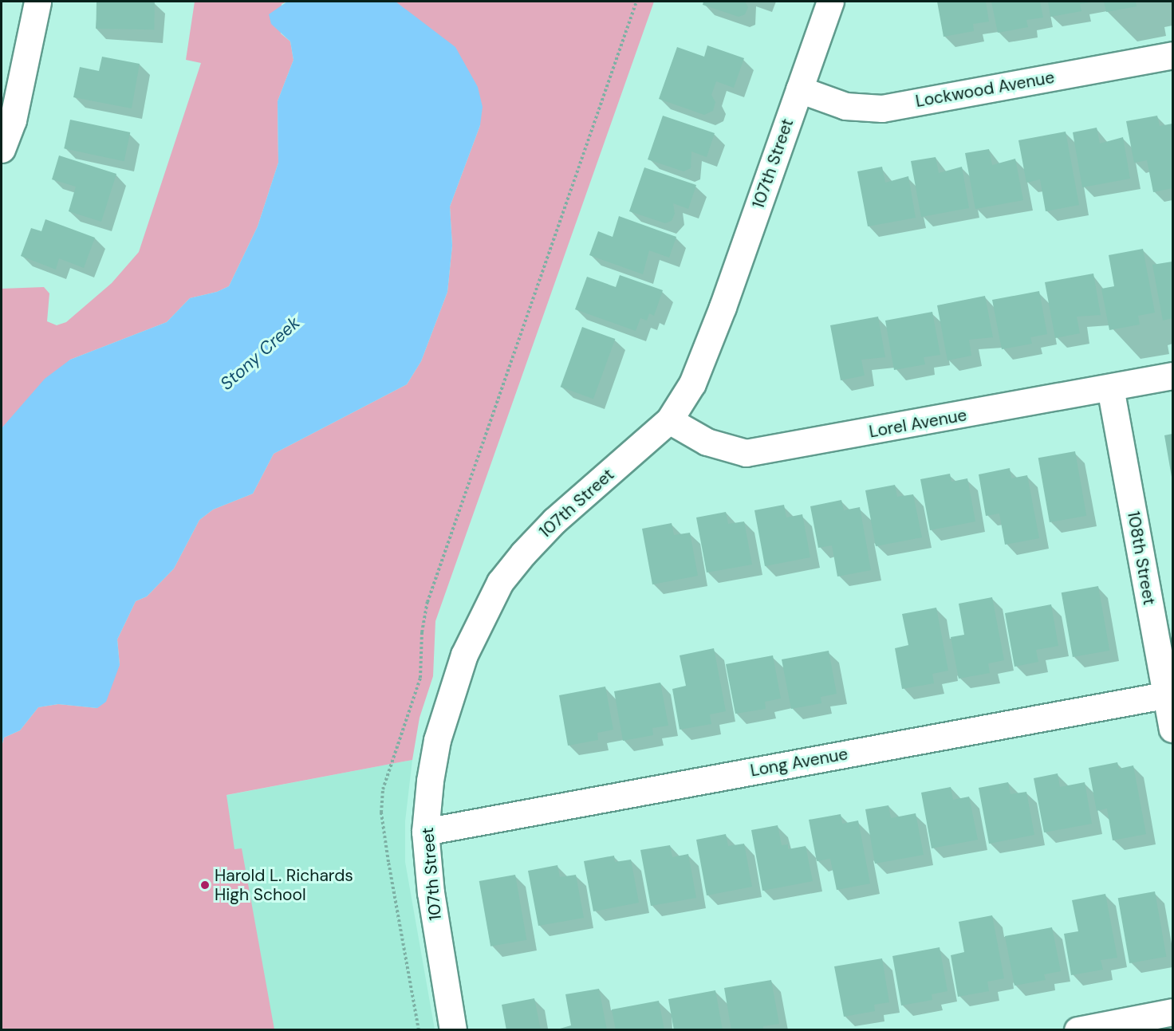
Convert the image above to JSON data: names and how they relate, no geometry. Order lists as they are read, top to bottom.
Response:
{
  "streets": {
    "street": [
      "Lockwood Avenue",
      "107th Street",
      "Lorel Avenue",
      "108th Street",
      "Long Avenue"
    ]
  },
  "crossings": [
    ["Lockwood Avenue", "107th Street"],
    ["107th Street", "Lorel Avenue"],
    ["107th Street", "Long Avenue"],
    ["Lorel Avenue", "108th Street"],
    ["108th Street", "Long Avenue"]
  ],
  "water": ["Stony Creek"],
  "places": ["Harold L. Richards High School"]
}
